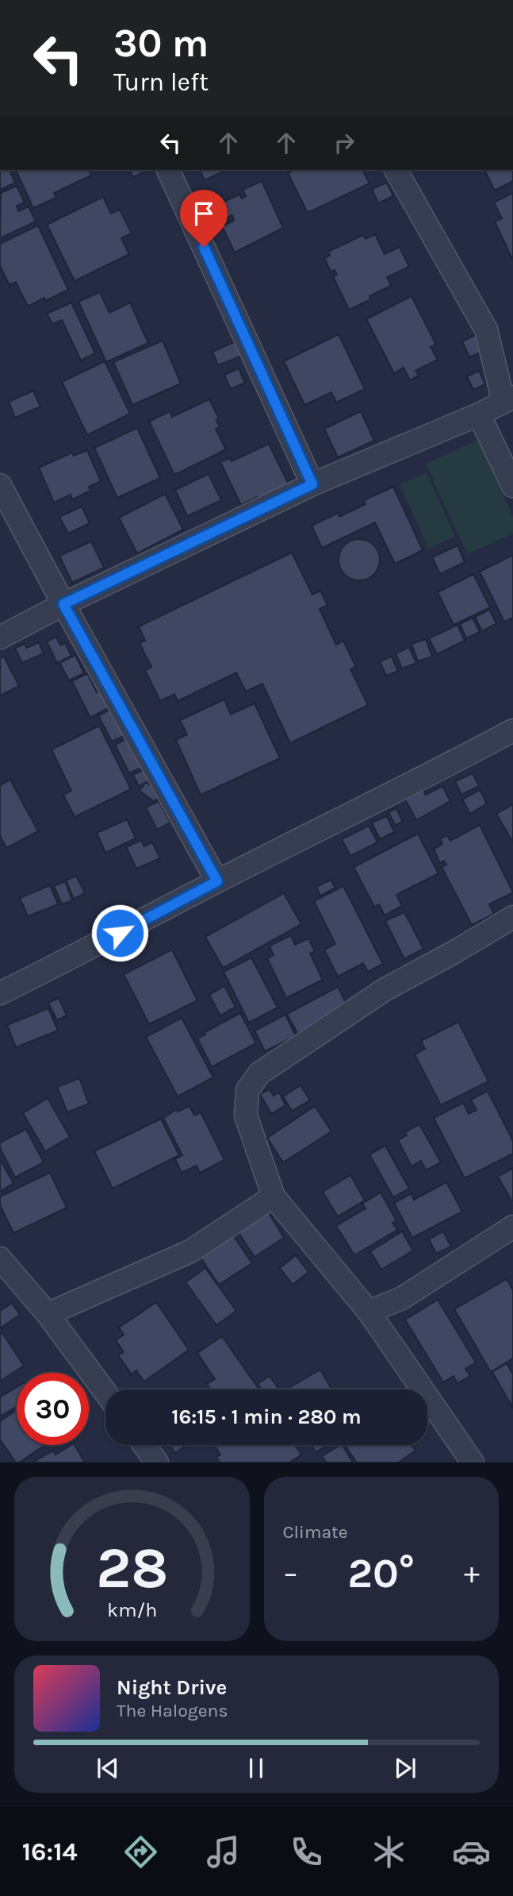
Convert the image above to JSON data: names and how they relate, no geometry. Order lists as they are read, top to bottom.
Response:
{
  "page": {
    "turn": ["30 m", "Turn left"],
    "limit": "30",
    "trip": "16:15 · 1 min · 280 m",
    "tile": "Climate",
    "heat": ["−", "20°", "+"],
    "song": ["Night Drive", "The Halogens"],
    "tabs": "16:14",
    "gauge": ["28", "km/h"]
  }
}
